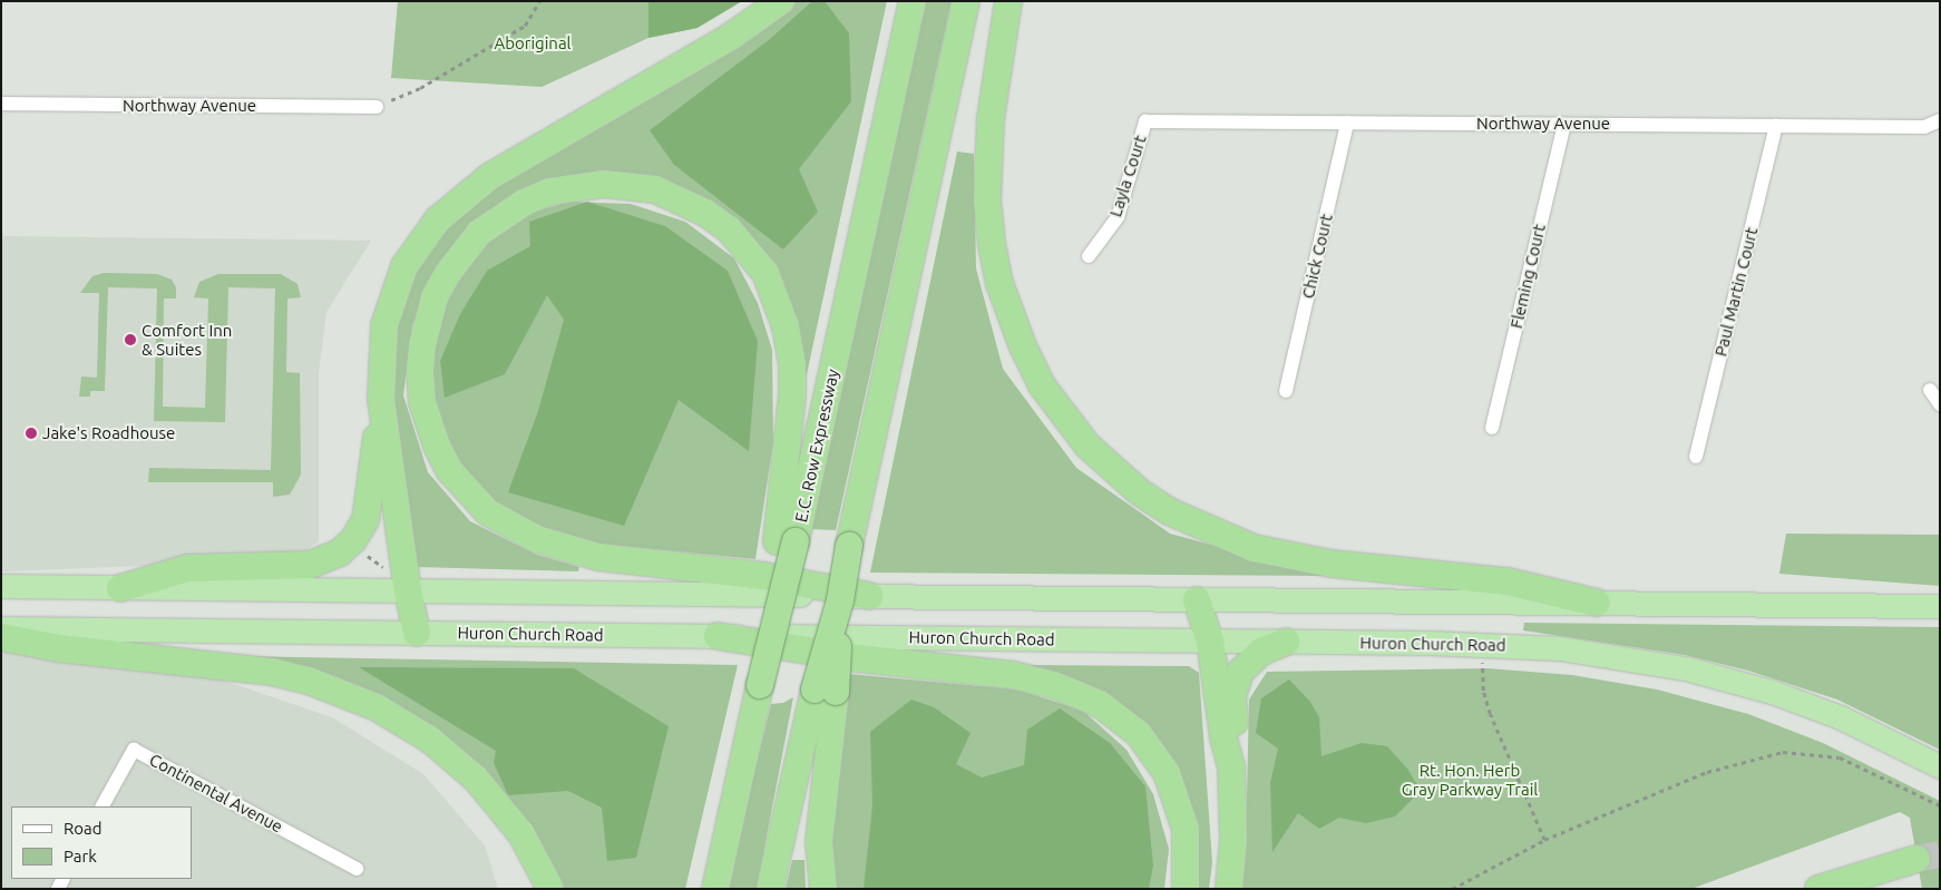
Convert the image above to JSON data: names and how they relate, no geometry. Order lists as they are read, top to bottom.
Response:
{
  "streets": {
    "highway": ["E.C. Row Expressway", "Huron Church Road"],
    "street": [
      "Northway Avenue",
      "Layla Court",
      "Chick Court",
      "Fleming Court",
      "Paul Martin Court",
      "Continental Avenue"
    ]
  },
  "crossings": [
    ["Northway Avenue", "Layla Court"],
    ["Northway Avenue", "Chick Court"],
    ["Northway Avenue", "Fleming Court"],
    ["Northway Avenue", "Paul Martin Court"]
  ],
  "parks": ["Aboriginal", "Rt. Hon. Herb Gray Parkway Trail"],
  "places": ["Comfort Inn & Suites", "Jake's Roadhouse"],
  "legend": ["Road", "Park"]
}
